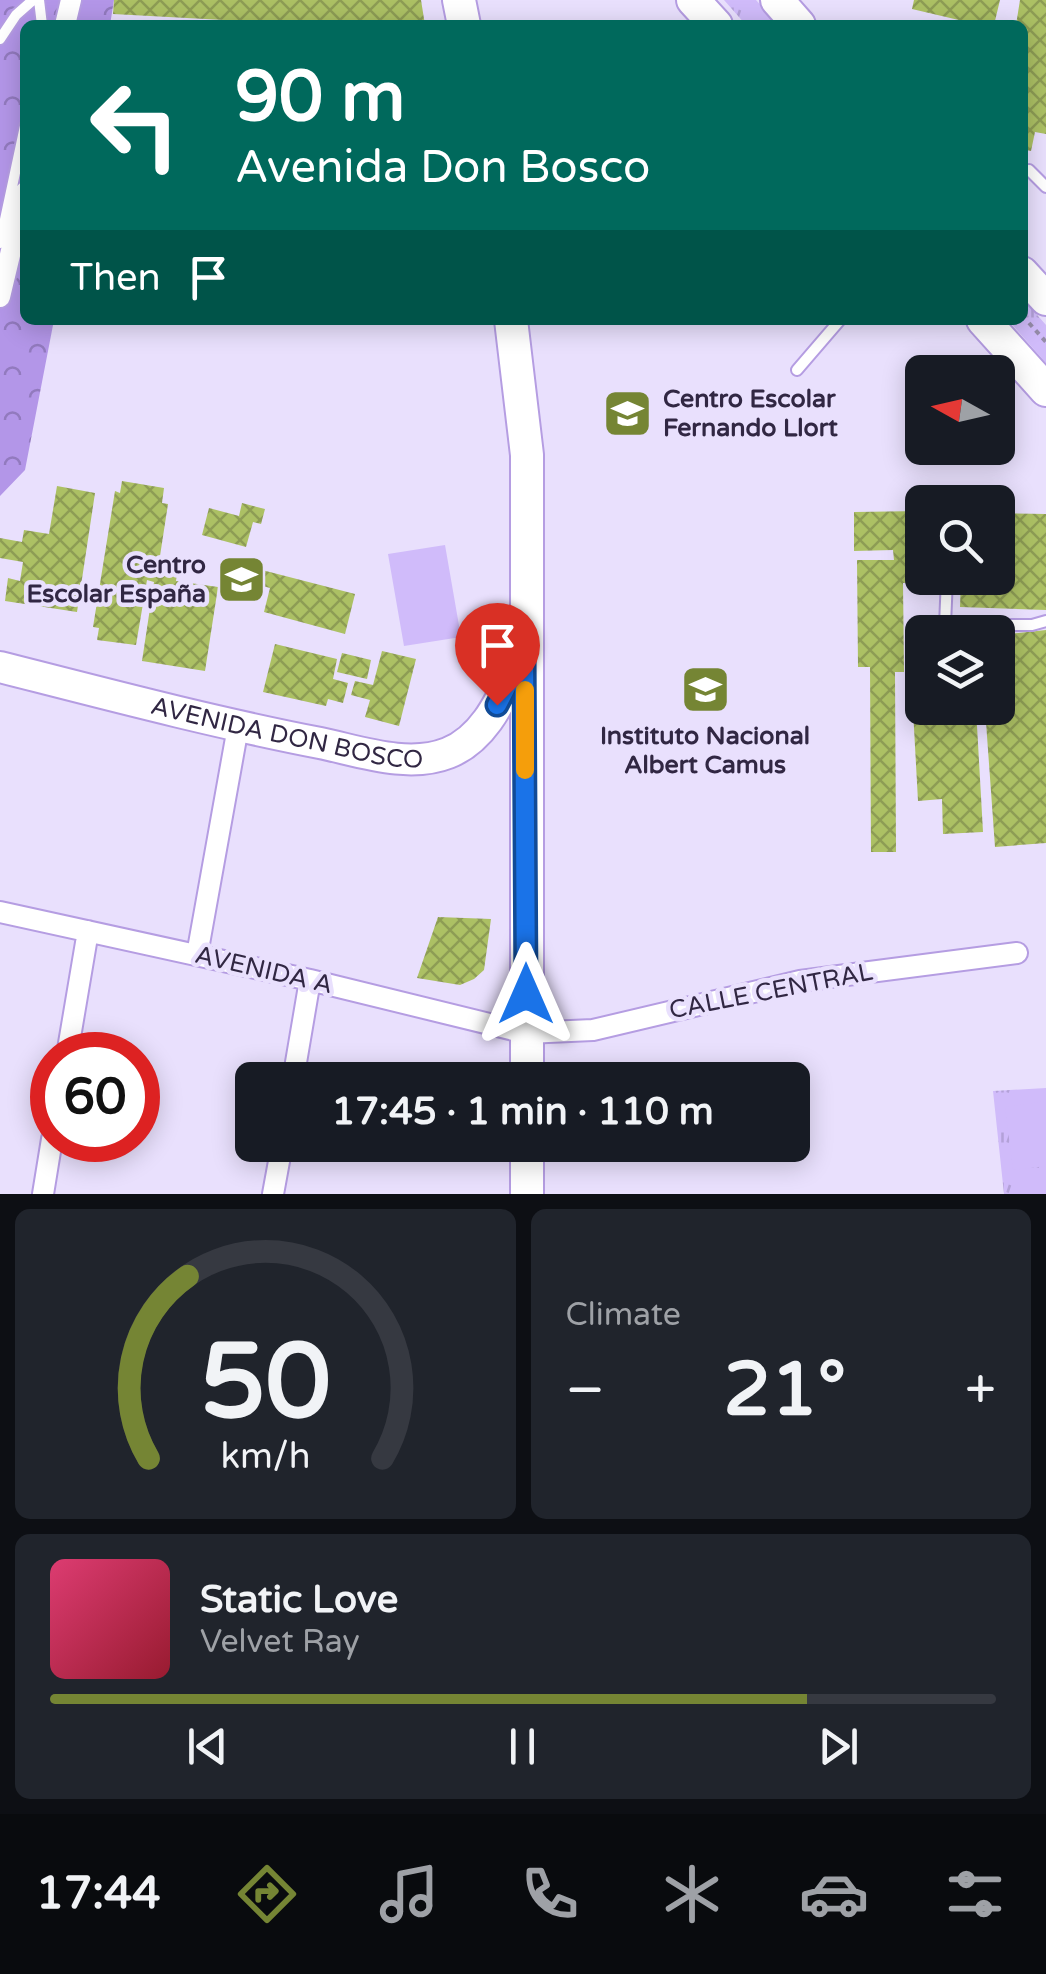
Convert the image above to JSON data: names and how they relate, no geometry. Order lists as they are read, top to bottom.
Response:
{
  "streets": {
    "main road": ["AVENIDA DON BOSCO"],
    "street": ["AVENIDA A", "CALLE CENTRAL"]
  },
  "crossings": [
    ["AVENIDA A", "CALLE CENTRAL"]
  ],
  "places": {
    "school or university": ["Centro Escolar Fernando Llort", "Centro Escolar España", "Instituto Nacional Albert Camus"]
  },
  "north": "left",
  "page": {
    "turn": ["90 m", "Avenida Don Bosco"],
    "then": "Then",
    "limit": "60",
    "trip": "17:45 · 1 min · 110 m",
    "tile": "Climate",
    "heat": ["−", "21°", "+"],
    "song": ["Static Love", "Velvet Ray"],
    "tabs": "17:44",
    "gauge": ["50", "km/h"]
  }
}
